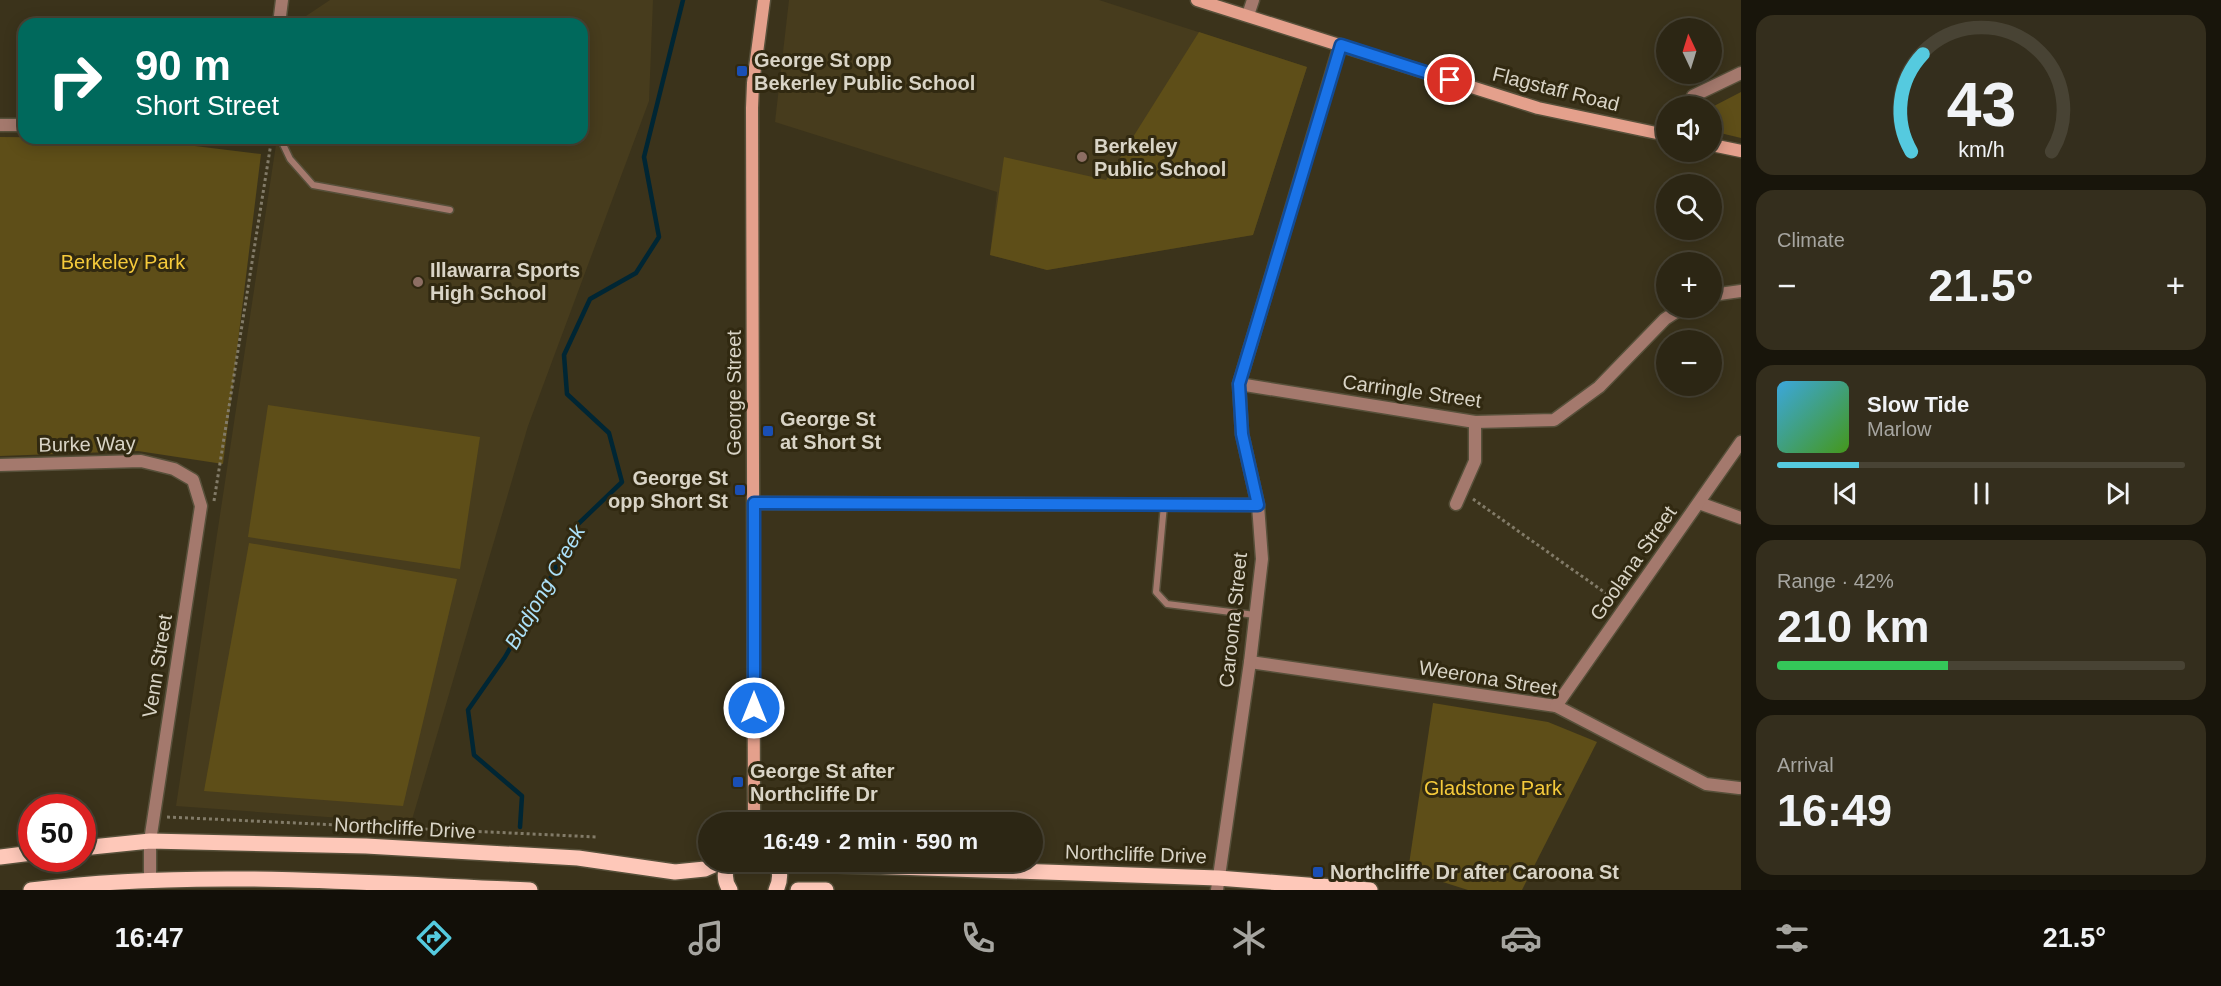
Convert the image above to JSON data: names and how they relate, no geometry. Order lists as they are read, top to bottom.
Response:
{
  "streets": {
    "main road": ["Flagstaff Road", "George Street", "Northcliffe Drive"],
    "street": [
      "Carringle Street",
      "Burke Way",
      "Goolana Street",
      "Caroona Street",
      "Venn Street",
      "Weerona Street"
    ]
  },
  "crossings": [
    ["Flagstaff Road", "Caroona Street"],
    ["Carringle Street", "Caroona Street"],
    ["Burke Way", "Venn Street"],
    ["Goolana Street", "Weerona Street"],
    ["Caroona Street", "Weerona Street"],
    ["Caroona Street", "Northcliffe Drive"],
    ["Venn Street", "Northcliffe Drive"]
  ],
  "water": ["Budjong Creek"],
  "parks": ["Berkeley Park", "Gladstone Park"],
  "places": {
    "transit": [
      "George St opp Bekerley Public School",
      "George St at Short St",
      "George St opp Short St",
      "George St after Northcliffe Dr",
      "Northcliffe Dr after Caroona St"
    ],
    "other": ["Berkeley Public School", "Illawarra Sports High School"]
  },
  "north": "top",
  "page": {
    "map_buttons": ["+", "−"],
    "turn": ["90 m", "Short Street"],
    "tile": [
      "Climate",
      ["Range · 42%", "210 km"],
      ["Arrival", "16:49"]
    ],
    "heat": ["−", "21.5°", "+"],
    "song": ["Slow Tide", "Marlow"],
    "limit": "50",
    "trip": "16:49 · 2 min · 590 m",
    "tabs": ["16:47", "21.5°"],
    "gauge": ["43", "km/h"]
  }
}
